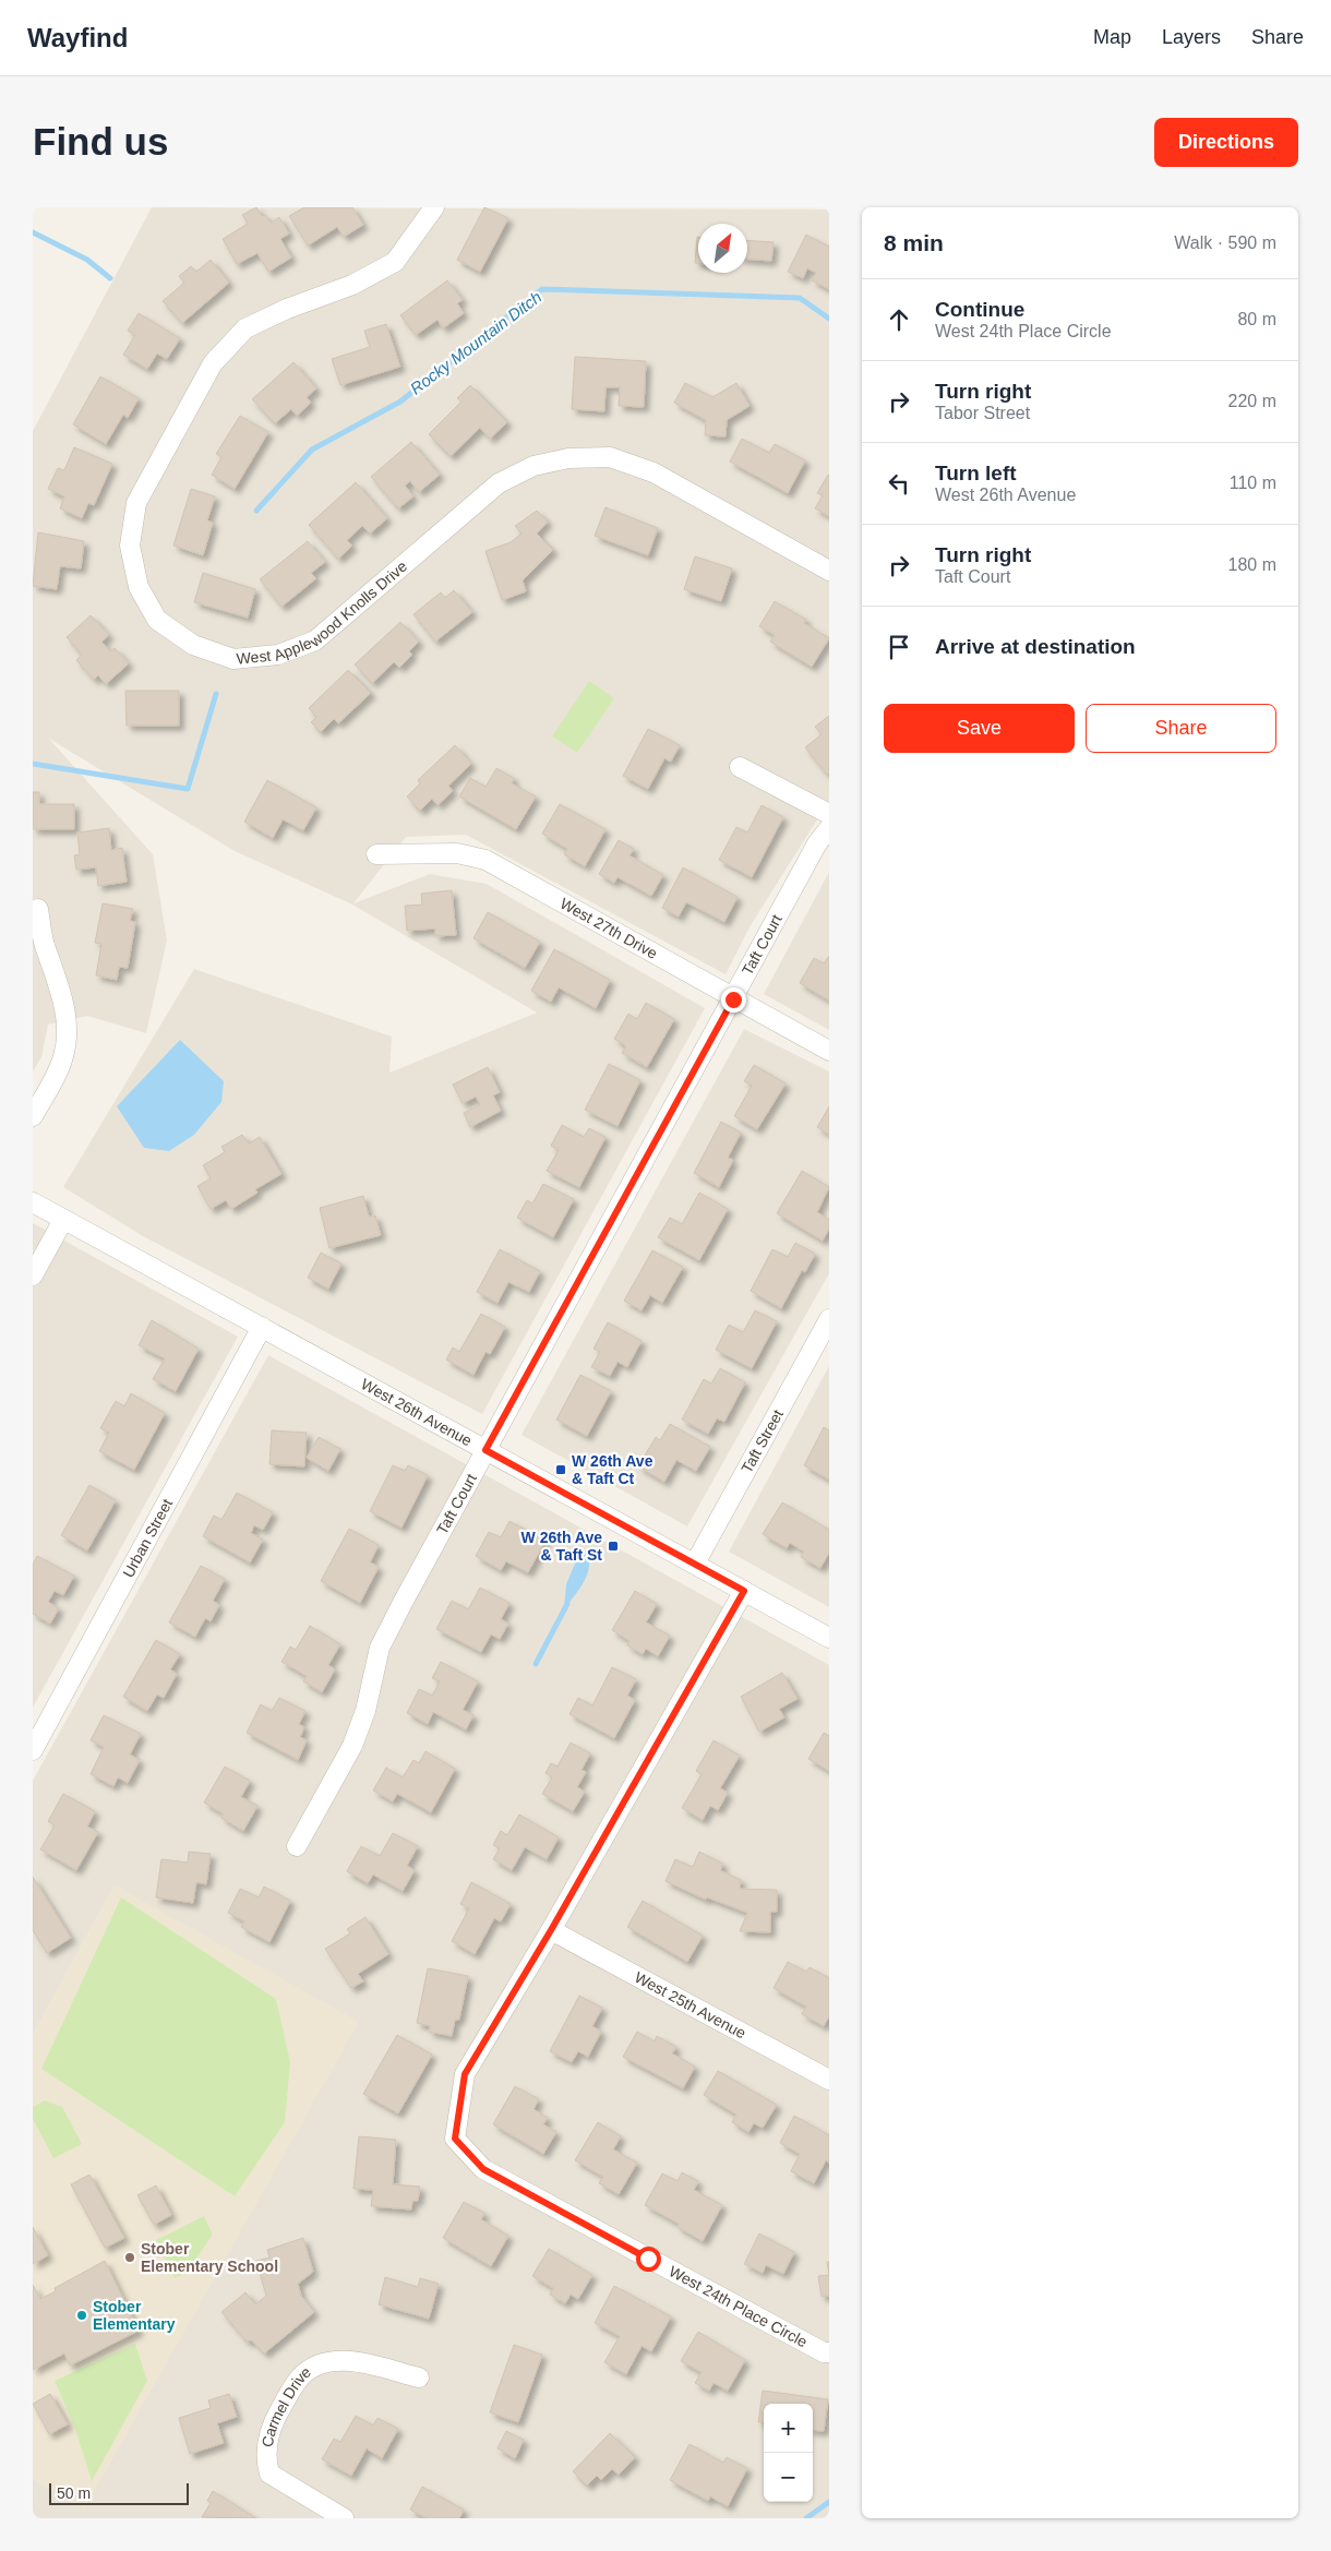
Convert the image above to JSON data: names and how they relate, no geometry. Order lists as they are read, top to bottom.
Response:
{
  "streets": {
    "street": [
      "West Applewood Knolls Drive",
      "West 27th Drive",
      "Taft Court",
      "West 26th Avenue",
      "Taft Street",
      "Urban Street",
      "West 25th Avenue",
      "West 24th Place Circle",
      "Carmel Drive"
    ]
  },
  "crossings": [
    ["West 27th Drive", "Taft Court"],
    ["Taft Court", "West 26th Avenue"],
    ["West 26th Avenue", "Taft Street"],
    ["West 26th Avenue", "Urban Street"],
    ["West 25th Avenue", "West 24th Place Circle"]
  ],
  "water": ["Rocky Mountain Ditch"],
  "places": {
    "transit": ["W 26th Ave & Taft Ct", "W 26th Ave & Taft St"],
    "other": ["Stober Elementary School", "Stober Elementary"]
  },
  "scale_bar": "50 m",
  "north": "top right",
  "page": {
    "header": "Wayfind",
    "nav": ["Map", "Layers", "Share"],
    "buttons": [
      "Directions",
      ["Save", "Share"]
    ],
    "title": "Find us",
    "heading": ["8 min", "Walk · 590 m"],
    "list": [
      ["Continue", "West 24th Place Circle", "80 m"],
      ["Turn right", "Tabor Street", "220 m"],
      ["Turn left", "West 26th Avenue", "110 m"],
      ["Turn right", "Taft Court", "180 m"],
      "Arrive at destination"
    ],
    "map_buttons": ["+", "−"],
    "scale": "50 m"
  }
}
